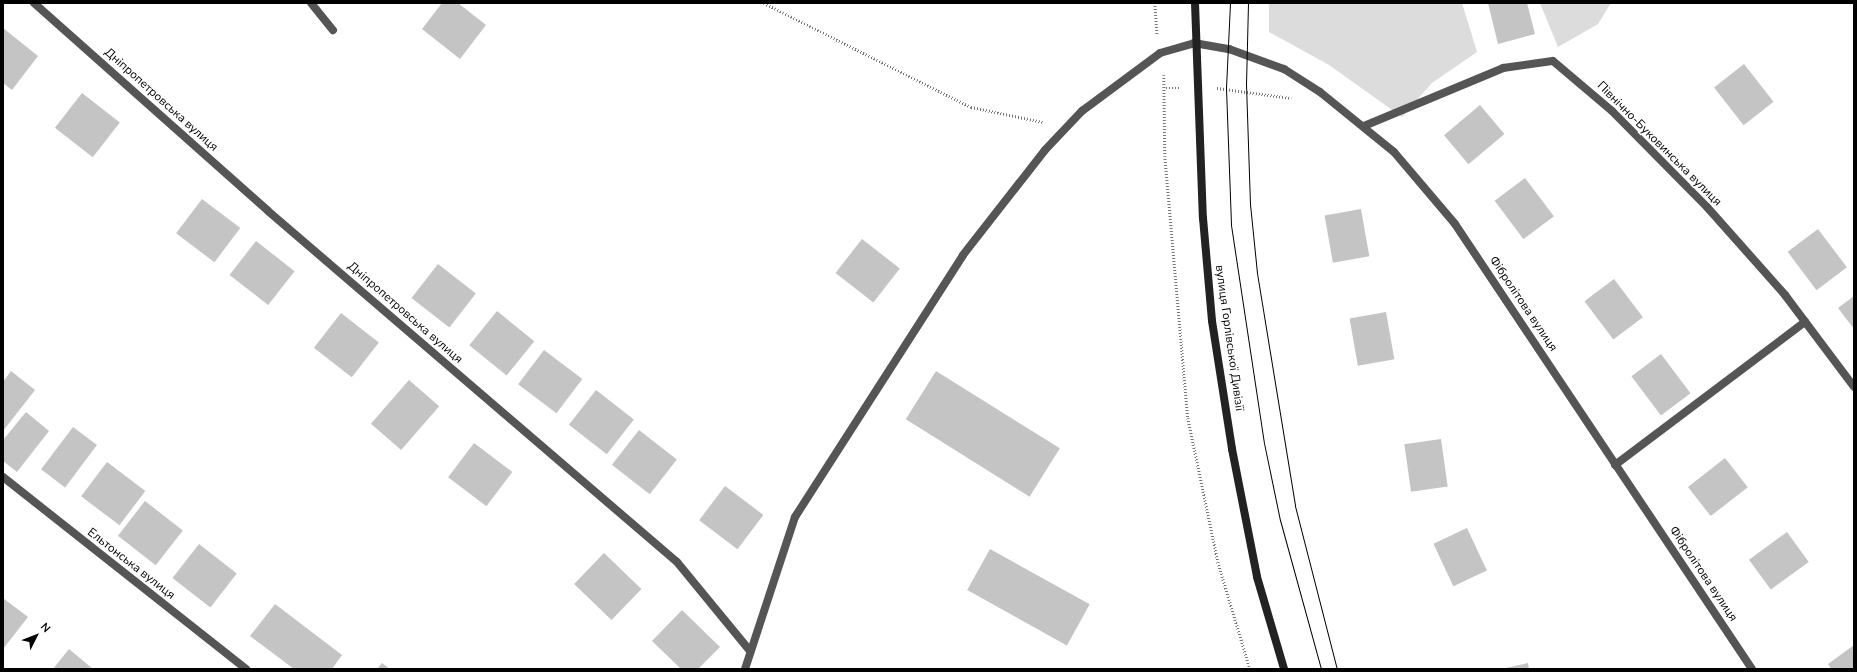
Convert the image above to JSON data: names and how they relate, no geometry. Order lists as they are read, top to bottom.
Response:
{
  "streets": {
    "main road": ["вулиця Горлівської Дивізії"],
    "street": [
      "Дніпропетровська вулиця",
      "Північно-Буковинська вулиця",
      "Фібролітова вулиця",
      "Ельтонська вулиця"
    ]
  },
  "crossings": [
    ["Північно-Буковинська вулиця", "Фібролітова вулиця"],
    ["Фібролітова вулиця", "вулиця Горлівської Дивізії"]
  ],
  "north": "top right"
}
